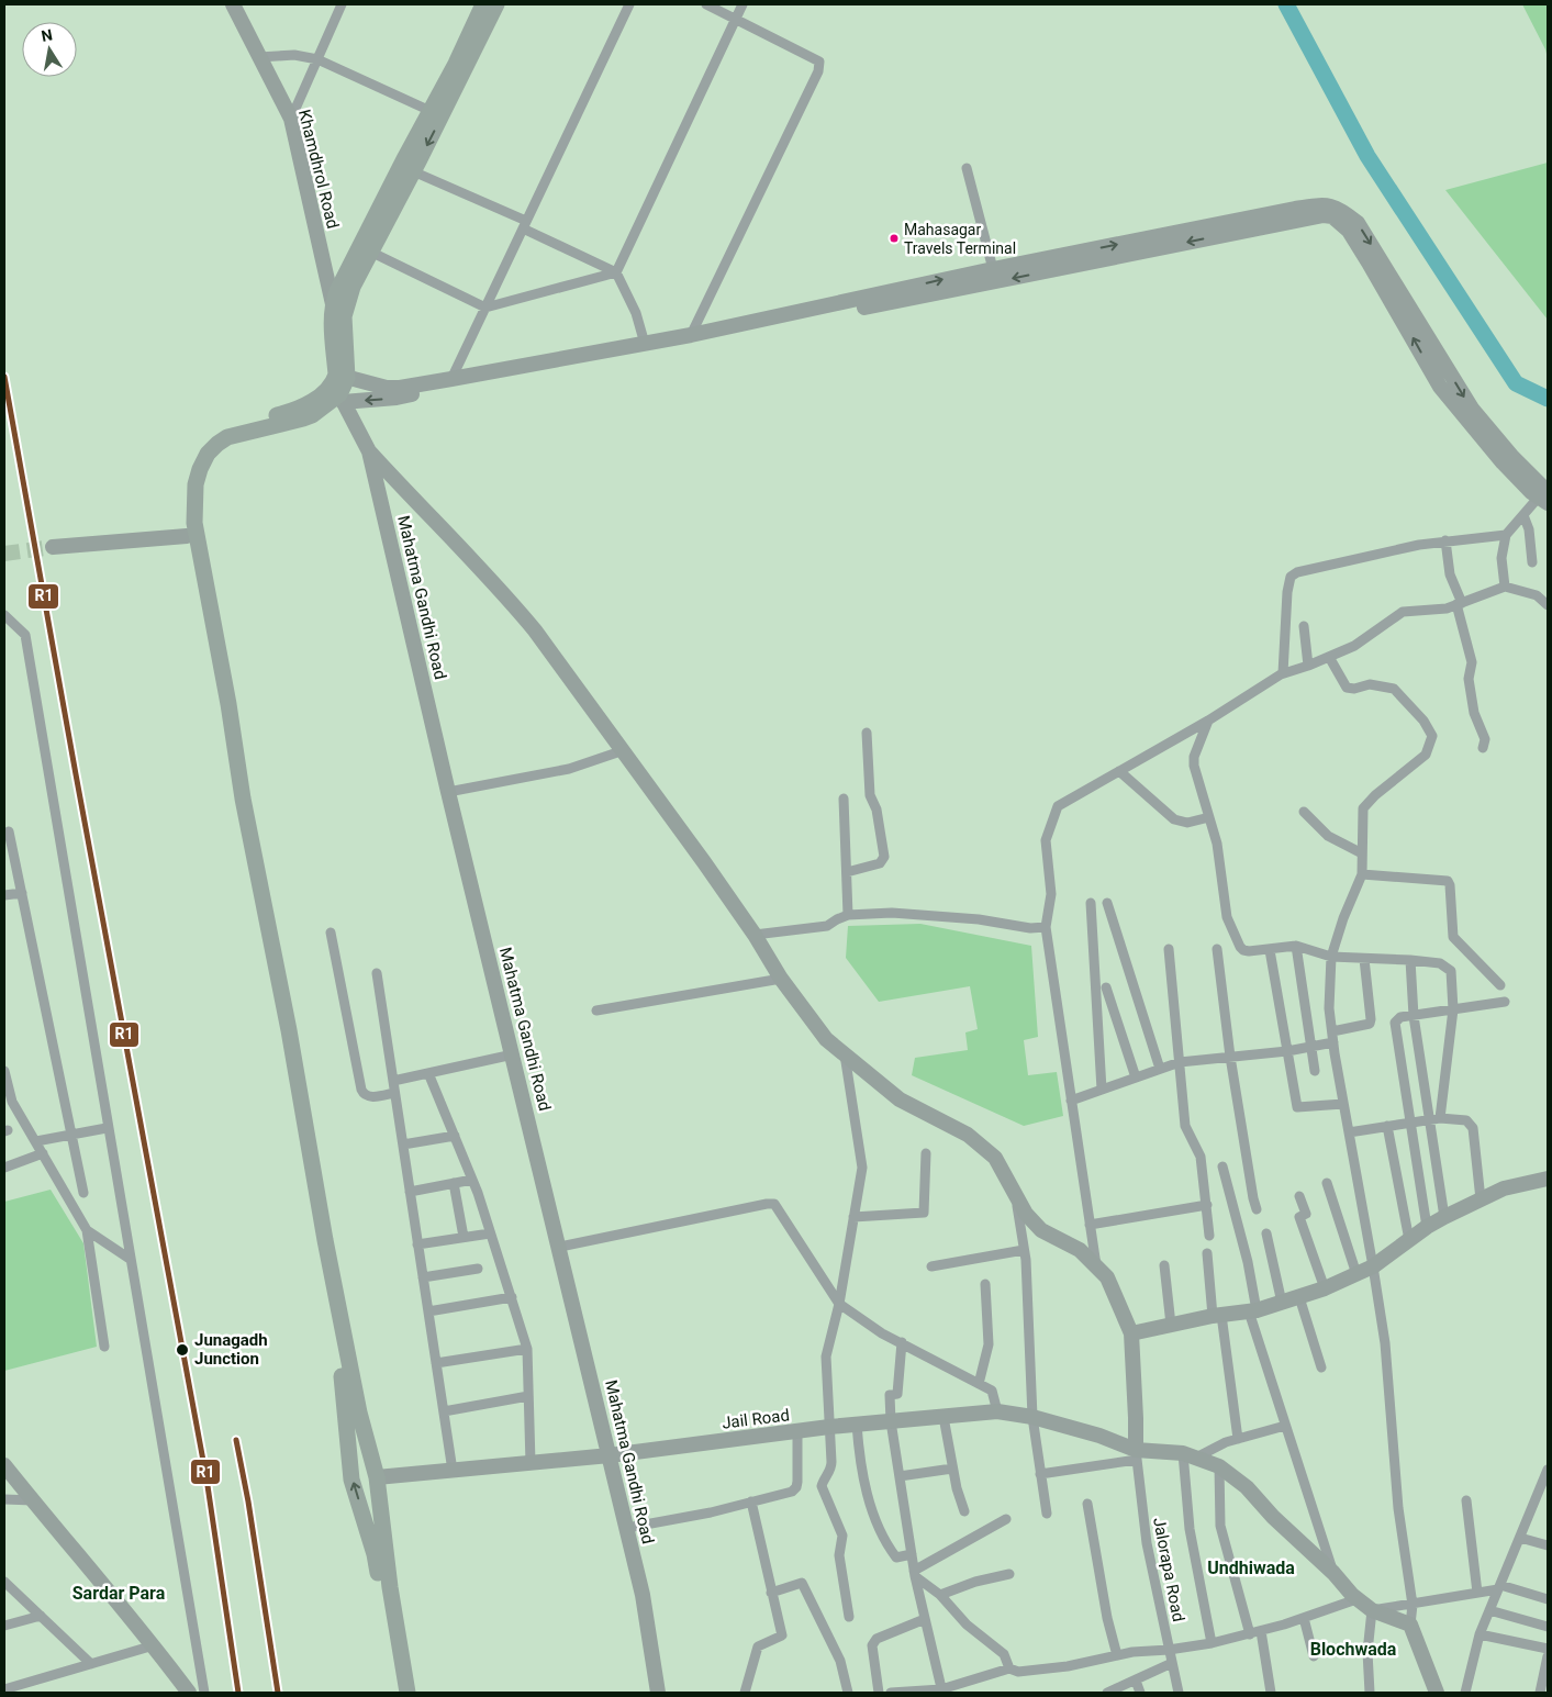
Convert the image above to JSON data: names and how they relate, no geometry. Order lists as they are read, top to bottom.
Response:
{
  "streets": {
    "street": [
      "Khamdhrol Road",
      "Mahatma Gandhi Road",
      "Jail Road",
      "Jalorapa Road"
    ]
  },
  "crossings": [
    ["Mahatma Gandhi Road", "Jail Road"],
    ["Jail Road", "Jalorapa Road"]
  ],
  "districts": ["Undhiwada", "Sardar Para", "Blochwada"],
  "places": ["Mahasagar Travels Terminal", "Junagadh Junction"],
  "lines": ["transit line R1"],
  "north": "top"
}
